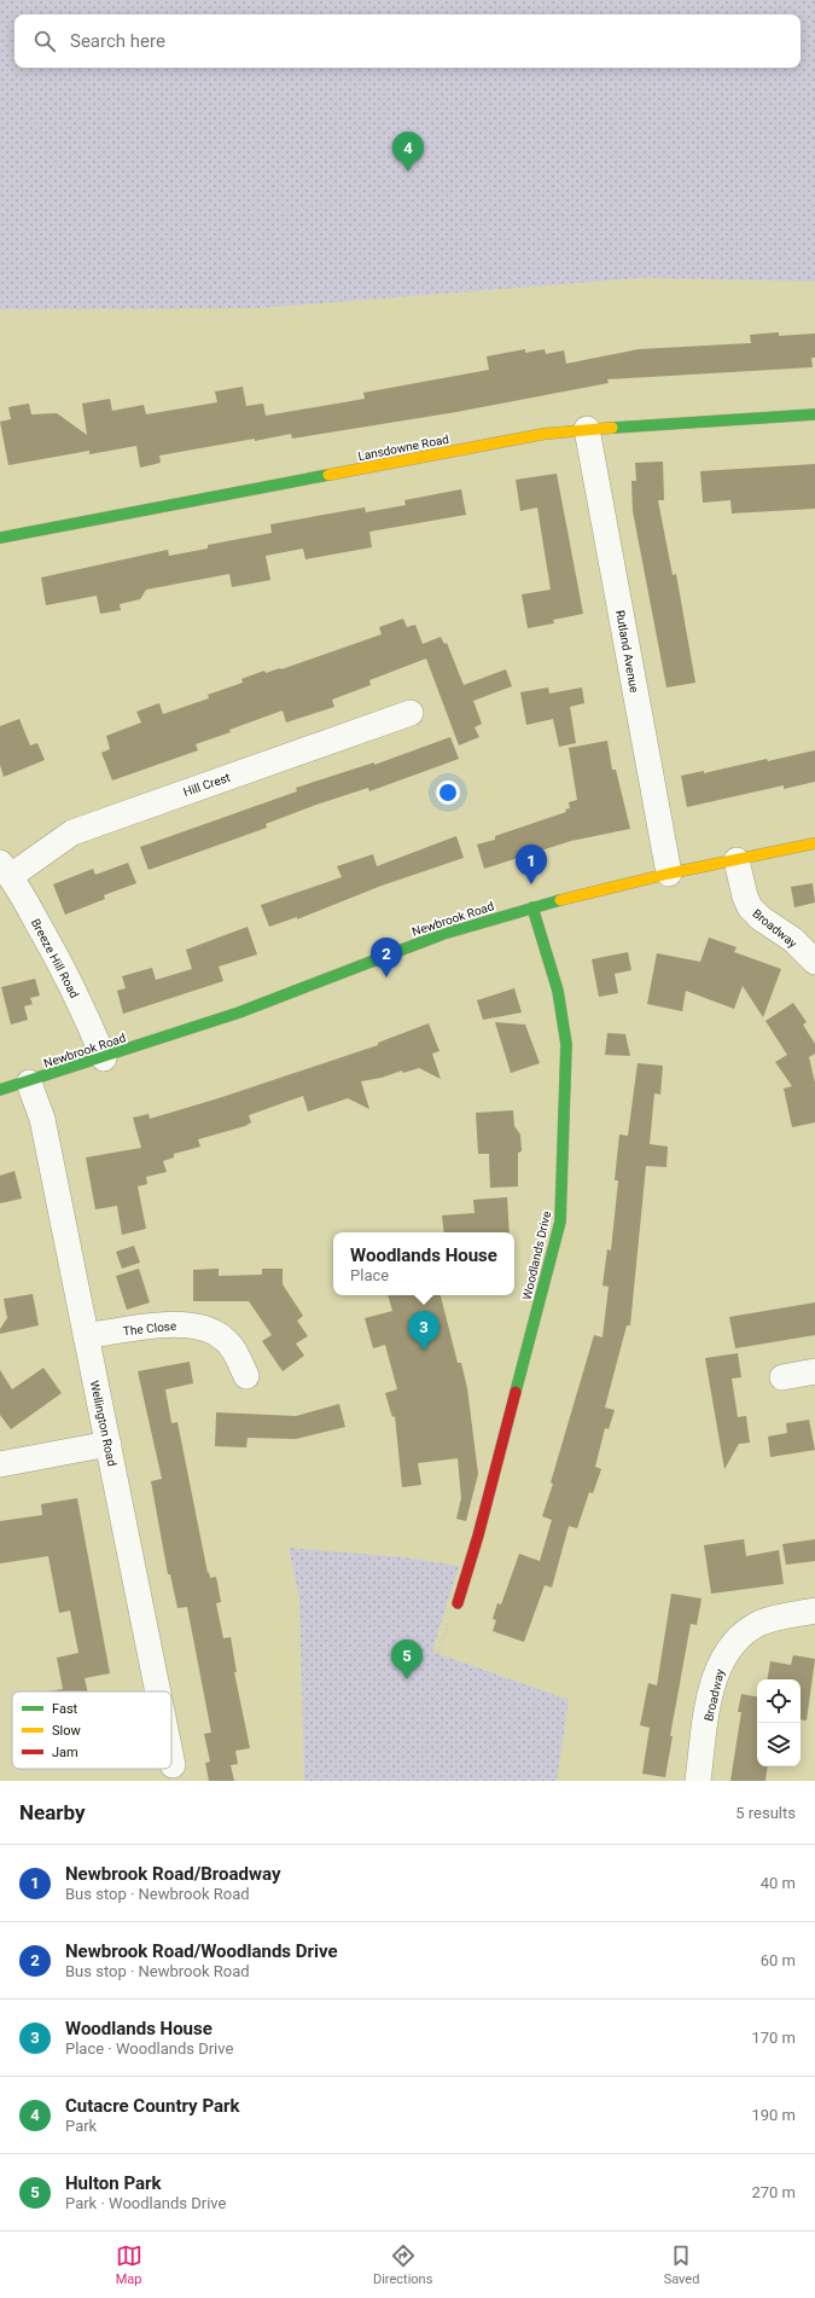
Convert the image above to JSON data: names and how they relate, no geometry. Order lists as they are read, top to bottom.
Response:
{
  "streets": {
    "main road": ["Lansdowne Road", "Newbrook Road", "Woodlands Drive"],
    "street": [
      "Rutland Avenue",
      "Hill Crest",
      "Broadway",
      "Breeze Hill Road",
      "The Close",
      "Wellington Road"
    ]
  },
  "crossings": [
    ["Lansdowne Road", "Rutland Avenue"],
    ["Rutland Avenue", "Newbrook Road"],
    ["Hill Crest", "Breeze Hill Road"],
    ["Newbrook Road", "Broadway"],
    ["Newbrook Road", "Breeze Hill Road"],
    ["Newbrook Road", "Woodlands Drive"],
    ["Newbrook Road", "Wellington Road"],
    ["The Close", "Wellington Road"]
  ],
  "legend": ["Fast", "Slow", "Jam"],
  "page": {
    "search": "Search here",
    "pins": [
      "4",
      "1",
      "2",
      "3",
      "5"
    ],
    "popup": ["Woodlands House", "Place"],
    "heading": ["Nearby", "5 results"],
    "list": [
      {
        "mark": "1",
        "name": "Newbrook Road/Broadway",
        "note": "Bus stop · Newbrook Road",
        "value": "40 m"
      },
      {
        "mark": "2",
        "name": "Newbrook Road/Woodlands Drive",
        "note": "Bus stop · Newbrook Road",
        "value": "60 m"
      },
      {
        "mark": "3",
        "name": "Woodlands House",
        "note": "Place · Woodlands Drive",
        "value": "170 m"
      },
      {
        "mark": "4",
        "name": "Cutacre Country Park",
        "note": "Park",
        "value": "190 m"
      },
      {
        "mark": "5",
        "name": "Hulton Park",
        "note": "Park · Woodlands Drive",
        "value": "270 m"
      }
    ],
    "nav": ["Map", "Directions", "Saved"]
  }
}
